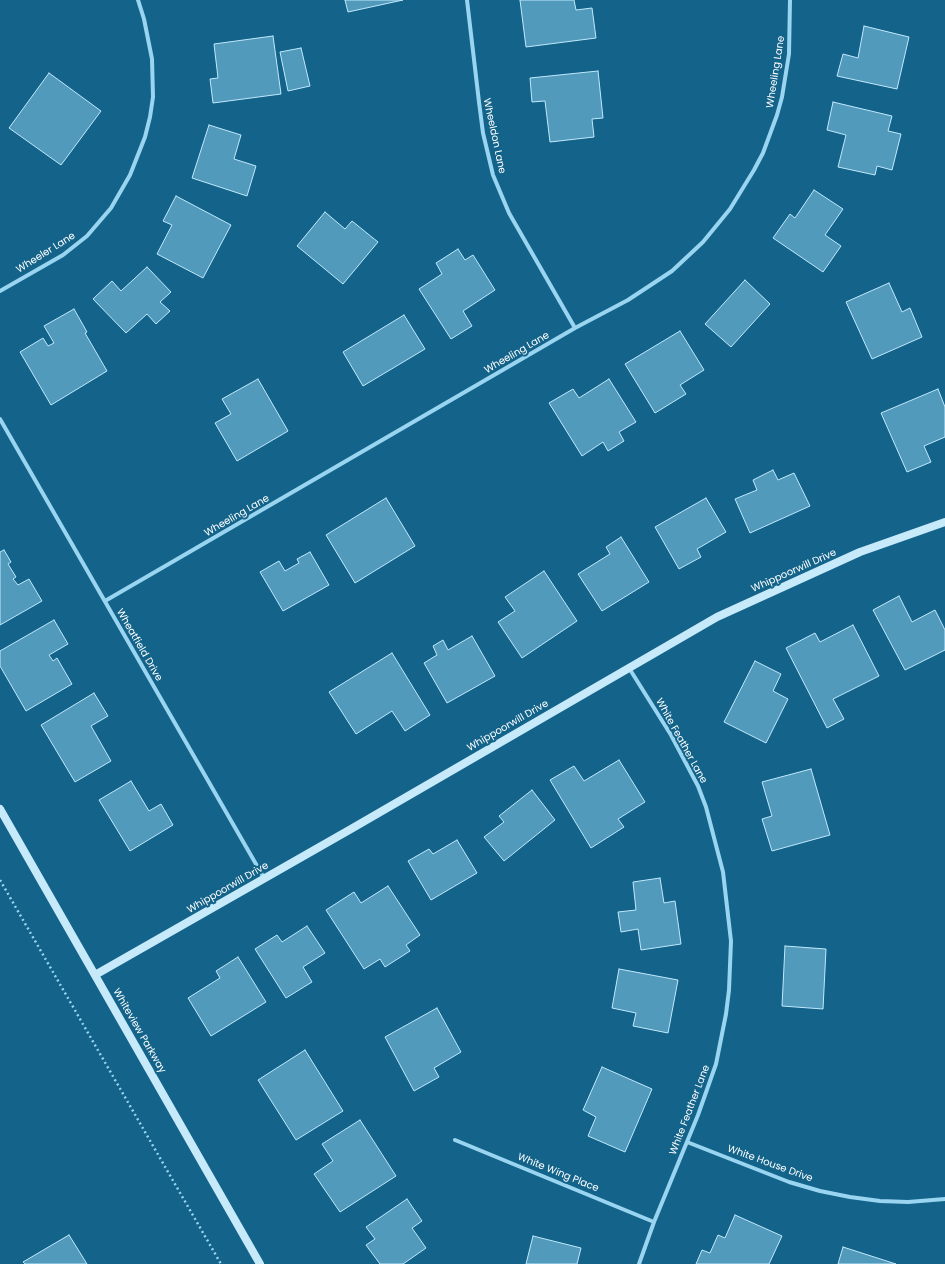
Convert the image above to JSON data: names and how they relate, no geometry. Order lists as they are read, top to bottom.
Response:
{
  "streets": {
    "street": [
      "Wheeling Lane",
      "Wheeldon Lane",
      "Wheeler Lane",
      "Whippoorwill Drive",
      "Wheatfield Drive",
      "White Feather Lane",
      "Whiteview Parkway",
      "White House Drive",
      "White Wing Place"
    ]
  },
  "crossings": [
    ["Wheeling Lane", "Wheeldon Lane"],
    ["Wheeling Lane", "Wheatfield Drive"],
    ["Whippoorwill Drive", "Wheatfield Drive"],
    ["Whippoorwill Drive", "White Feather Lane"],
    ["Whippoorwill Drive", "Whiteview Parkway"],
    ["White Feather Lane", "White House Drive"],
    ["White Feather Lane", "White Wing Place"]
  ]
}
